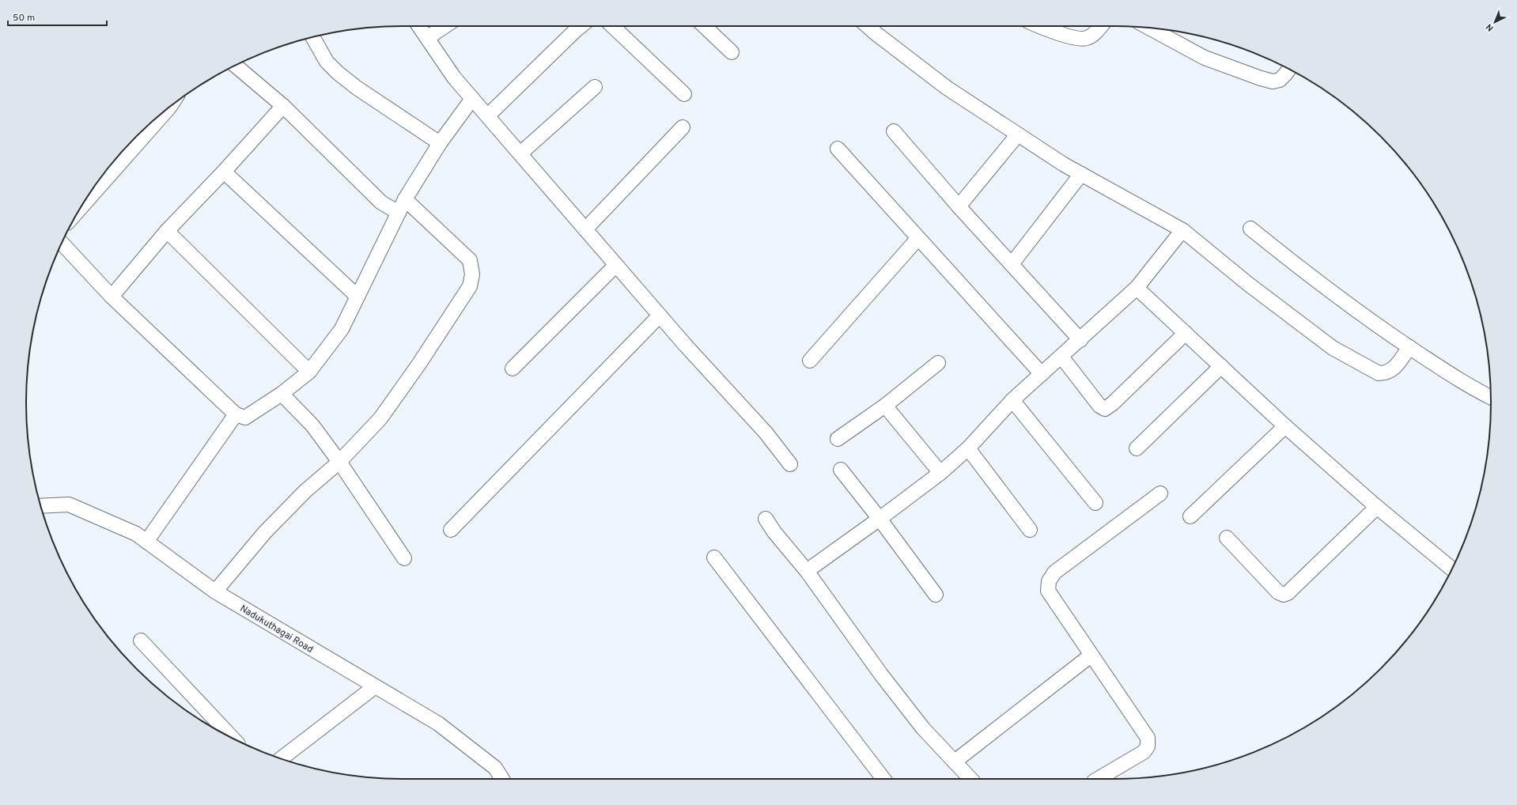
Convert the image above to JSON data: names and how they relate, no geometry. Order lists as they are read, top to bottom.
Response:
{
  "streets": {
    "street": ["Nadukuthagai Road"]
  },
  "scale_bar": "50 m",
  "north": "bottom left"
}
